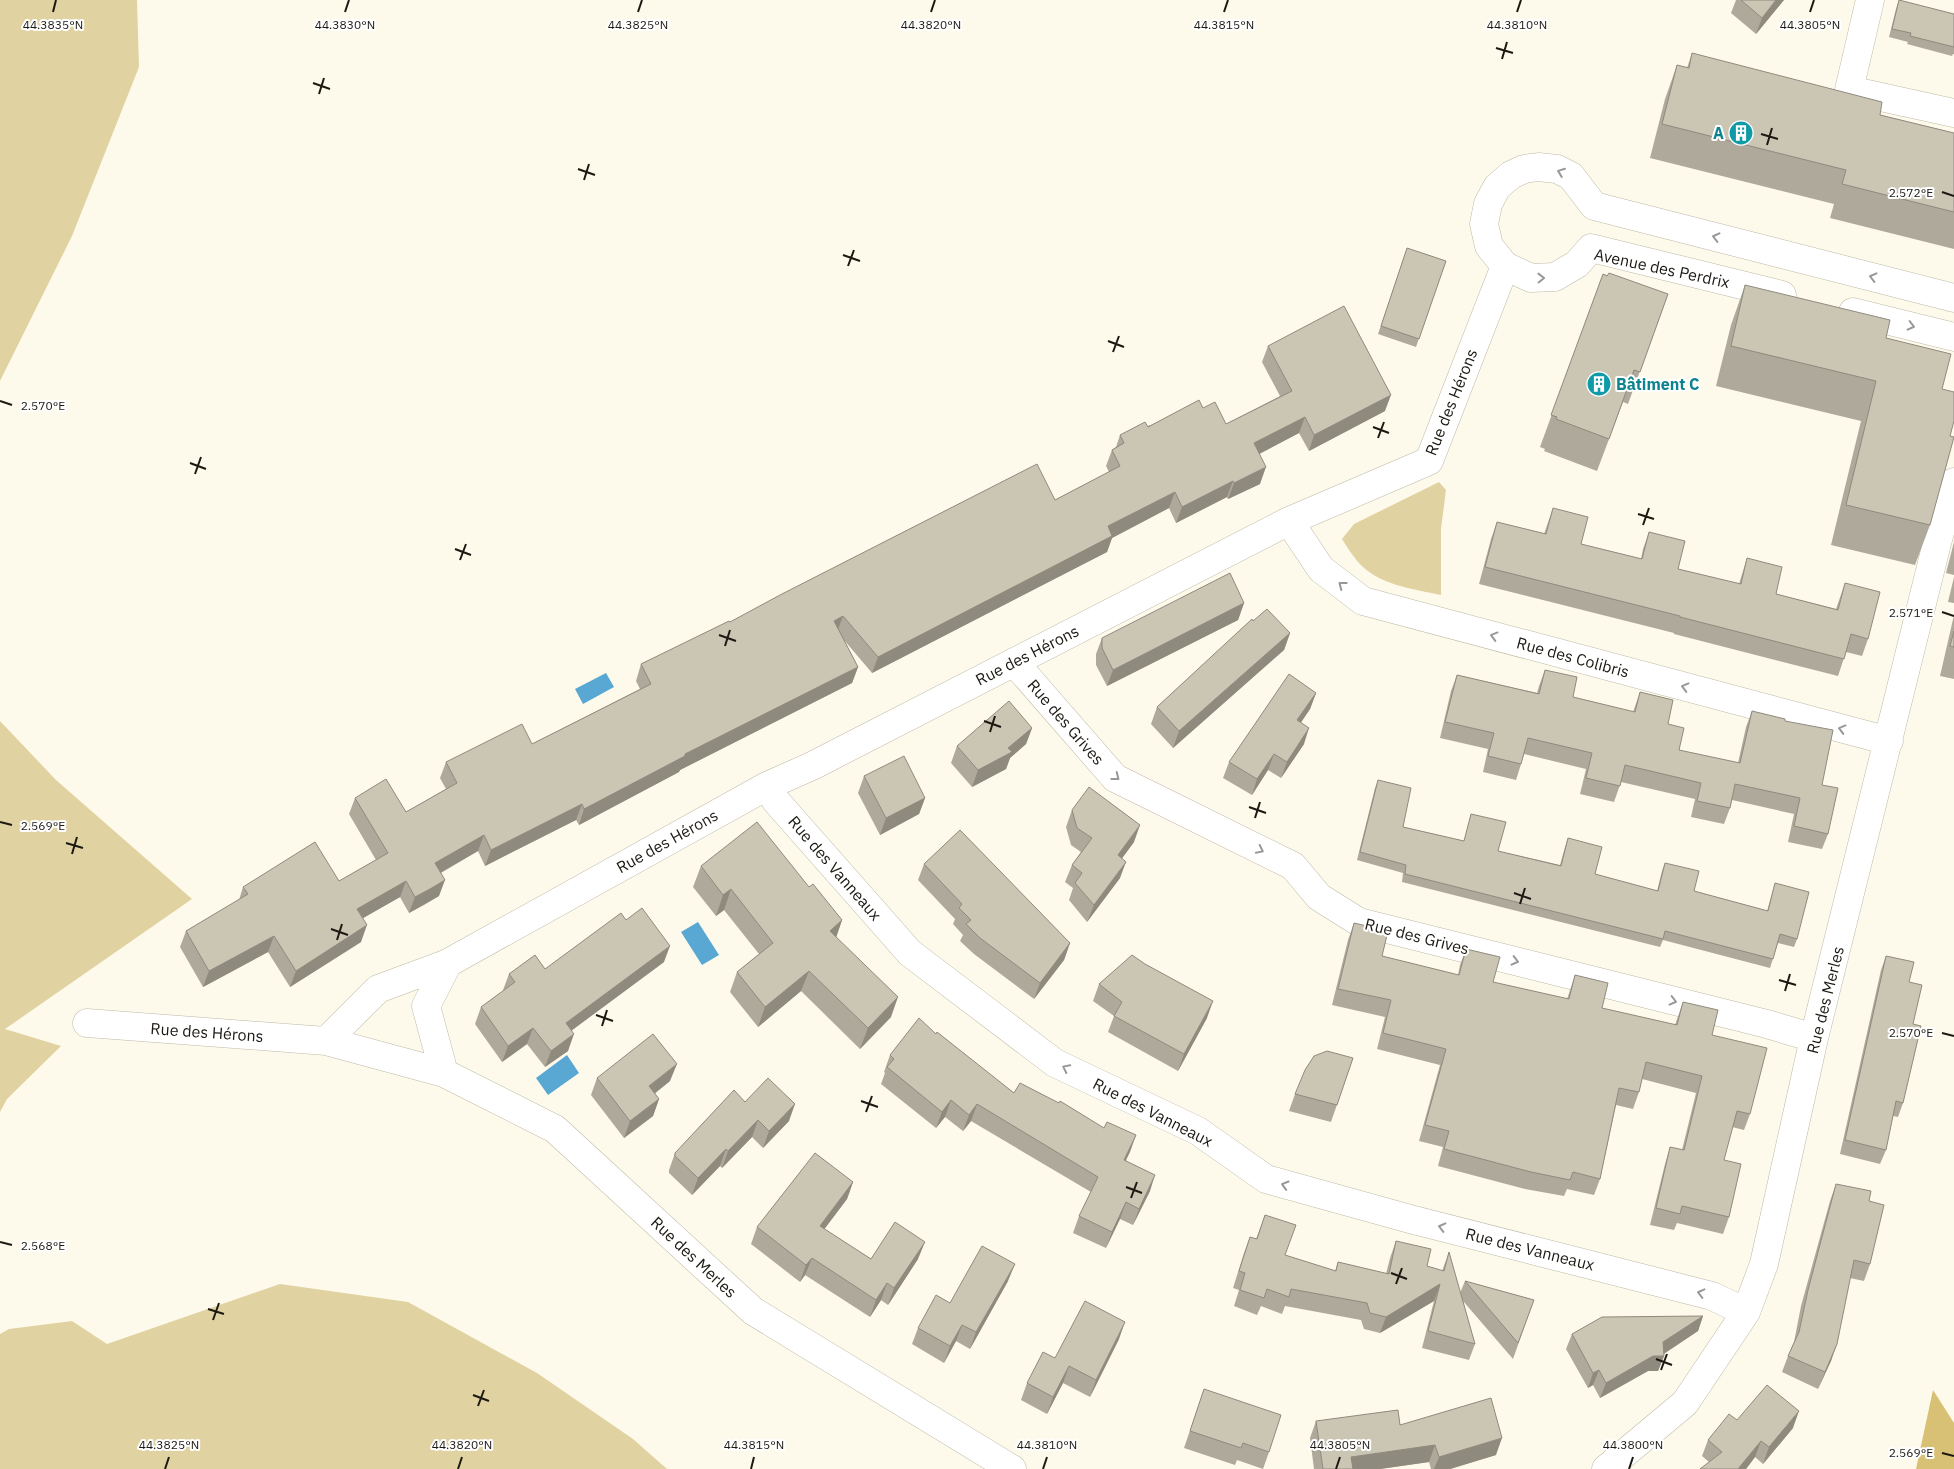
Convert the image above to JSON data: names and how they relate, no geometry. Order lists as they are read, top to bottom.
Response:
{
  "streets": {
    "street": [
      "Avenue des Perdrix",
      "Rue des Hérons",
      "Rue des Colibris",
      "Rue des Grives",
      "Rue des Vanneaux",
      "Rue des Merles"
    ]
  },
  "crossings": [
    ["Avenue des Perdrix", "Rue des Hérons"],
    ["Rue des Hérons", "Rue des Colibris"],
    ["Rue des Hérons", "Rue des Grives"],
    ["Rue des Hérons", "Rue des Vanneaux"],
    ["Rue des Hérons", "Rue des Merles"],
    ["Rue des Colibris", "Rue des Merles"],
    ["Rue des Grives", "Rue des Merles"],
    ["Rue des Vanneaux", "Rue des Merles"]
  ],
  "one_way": ["Rue des Colibris", "Rue des Grives", "Rue des Vanneaux"],
  "places": {
    "building": ["A", "Bâtiment C"]
  },
  "coordinates": [
    "44.3835°N",
    "44.3830°N",
    "44.3825°N",
    "44.3820°N",
    "44.3815°N",
    "44.3810°N",
    "44.3805°N",
    "2.572°E",
    "2.570°E",
    "2.571°E",
    "2.569°E",
    "2.568°E",
    "44.3800°N"
  ]
}
